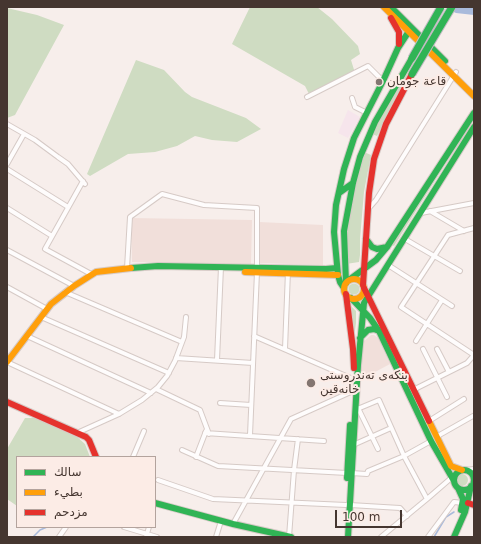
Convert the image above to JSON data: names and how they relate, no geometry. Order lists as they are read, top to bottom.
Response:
{
  "places": ["قاعة جومان", "بنکەی تەندروستی خانەقین"],
  "legend": ["سالك", "بطيء", "مزدحم"],
  "scale_bar": "100 m"
}
